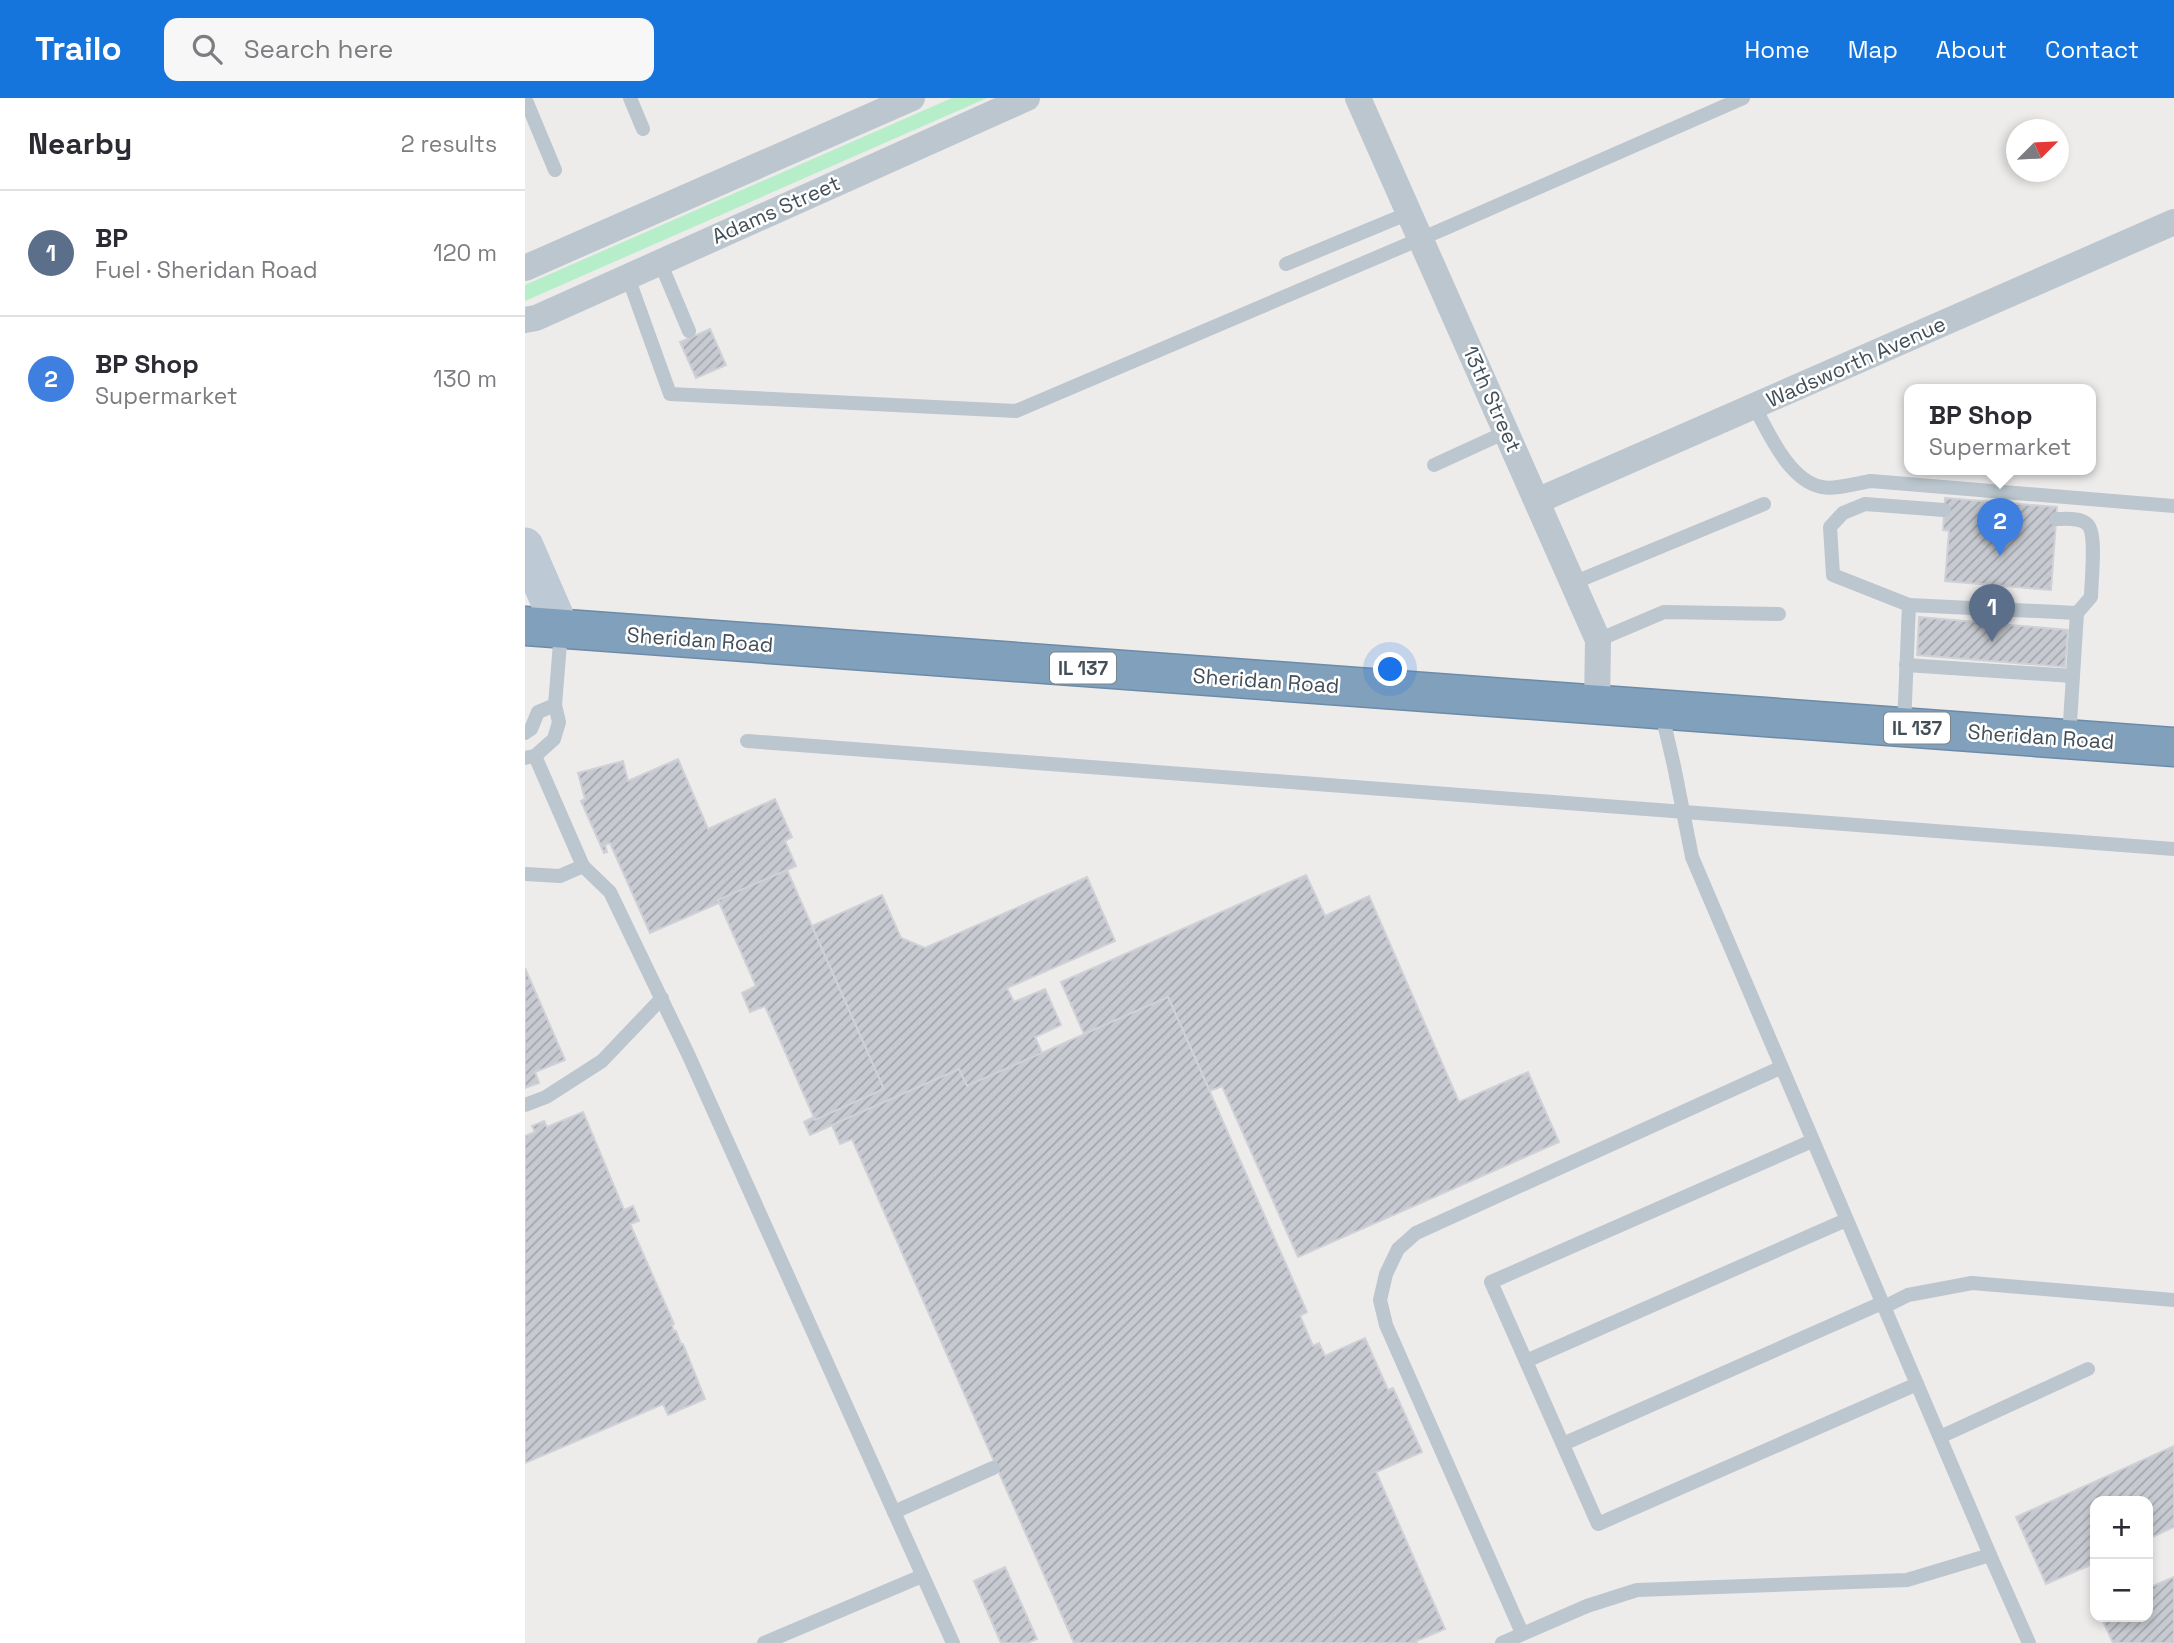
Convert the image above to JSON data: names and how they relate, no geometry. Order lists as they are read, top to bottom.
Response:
{
  "streets": {
    "highway": ["Sheridan Road", "IL 137"],
    "street": ["Adams Street", "Wadsworth Avenue", "13th Street"]
  },
  "crossings": [
    ["Wadsworth Avenue", "13th Street"],
    ["13th Street", "Sheridan Road"]
  ],
  "north": "top right",
  "page": {
    "header": "Trailo",
    "search": "Search here",
    "nav": [
      "Home",
      "Map",
      "About",
      "Contact"
    ],
    "heading": ["Nearby", "2 results"],
    "list": [
      {
        "mark": "1",
        "name": "BP",
        "note": "Fuel · Sheridan Road",
        "value": "120 m"
      },
      {
        "mark": "2",
        "name": "BP Shop",
        "note": "Supermarket",
        "value": "130 m"
      }
    ],
    "popup": ["BP Shop", "Supermarket"],
    "pins": ["2", "1"],
    "map_buttons": ["+", "−"]
  }
}
